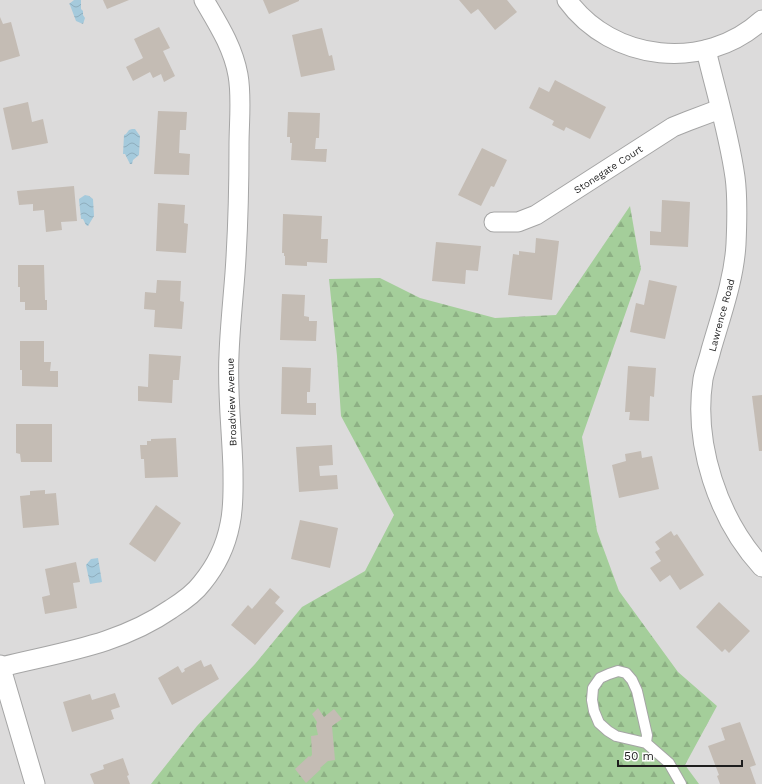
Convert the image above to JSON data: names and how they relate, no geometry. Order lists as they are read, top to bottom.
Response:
{
  "streets": {
    "street": ["Stonegate Court", "Lawrence Road", "Broadview Avenue"]
  },
  "crossings": [
    ["Stonegate Court", "Lawrence Road"]
  ],
  "scale_bar": "50 m"
}
